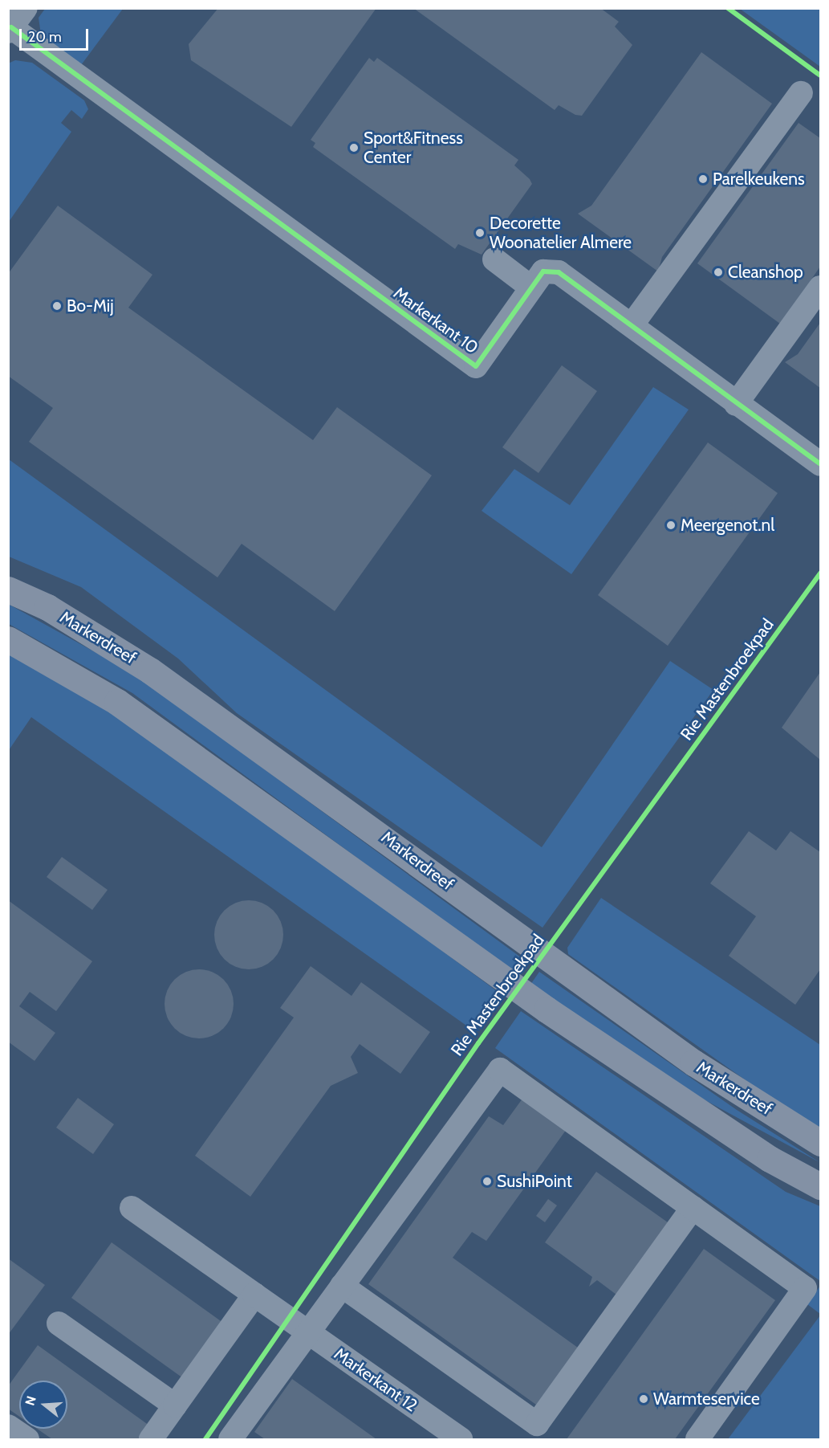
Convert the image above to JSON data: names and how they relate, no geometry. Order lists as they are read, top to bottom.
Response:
{
  "streets": {
    "main road": ["Markerdreef"],
    "street": ["Markerkant 10", "Markerkant 12"],
    "cycle path": ["Rie Mastenbroekpad"]
  },
  "places": [
    "Sport&Fitness Center",
    "Parelkeukens",
    "Decorette Woonatelier Almere",
    "Cleanshop",
    "Bo-Mij",
    "Meergenot.nl",
    "SushiPoint",
    "Warmteservice"
  ],
  "scale_bar": "20 m",
  "north": "left"
}
